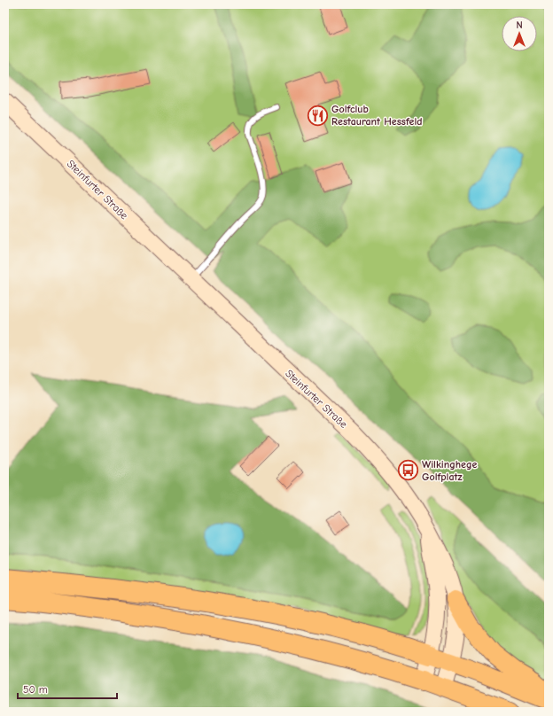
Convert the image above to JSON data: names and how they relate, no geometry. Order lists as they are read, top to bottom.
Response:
{
  "streets": {
    "main road": ["Steinfurter Straße"]
  },
  "places": {
    "restaurant": ["Golfclub Restaurant Hessfeld"],
    "bus stop": ["Wilkinghege Golfplatz"]
  },
  "scale_bar": "50 m",
  "north": "top"
}
